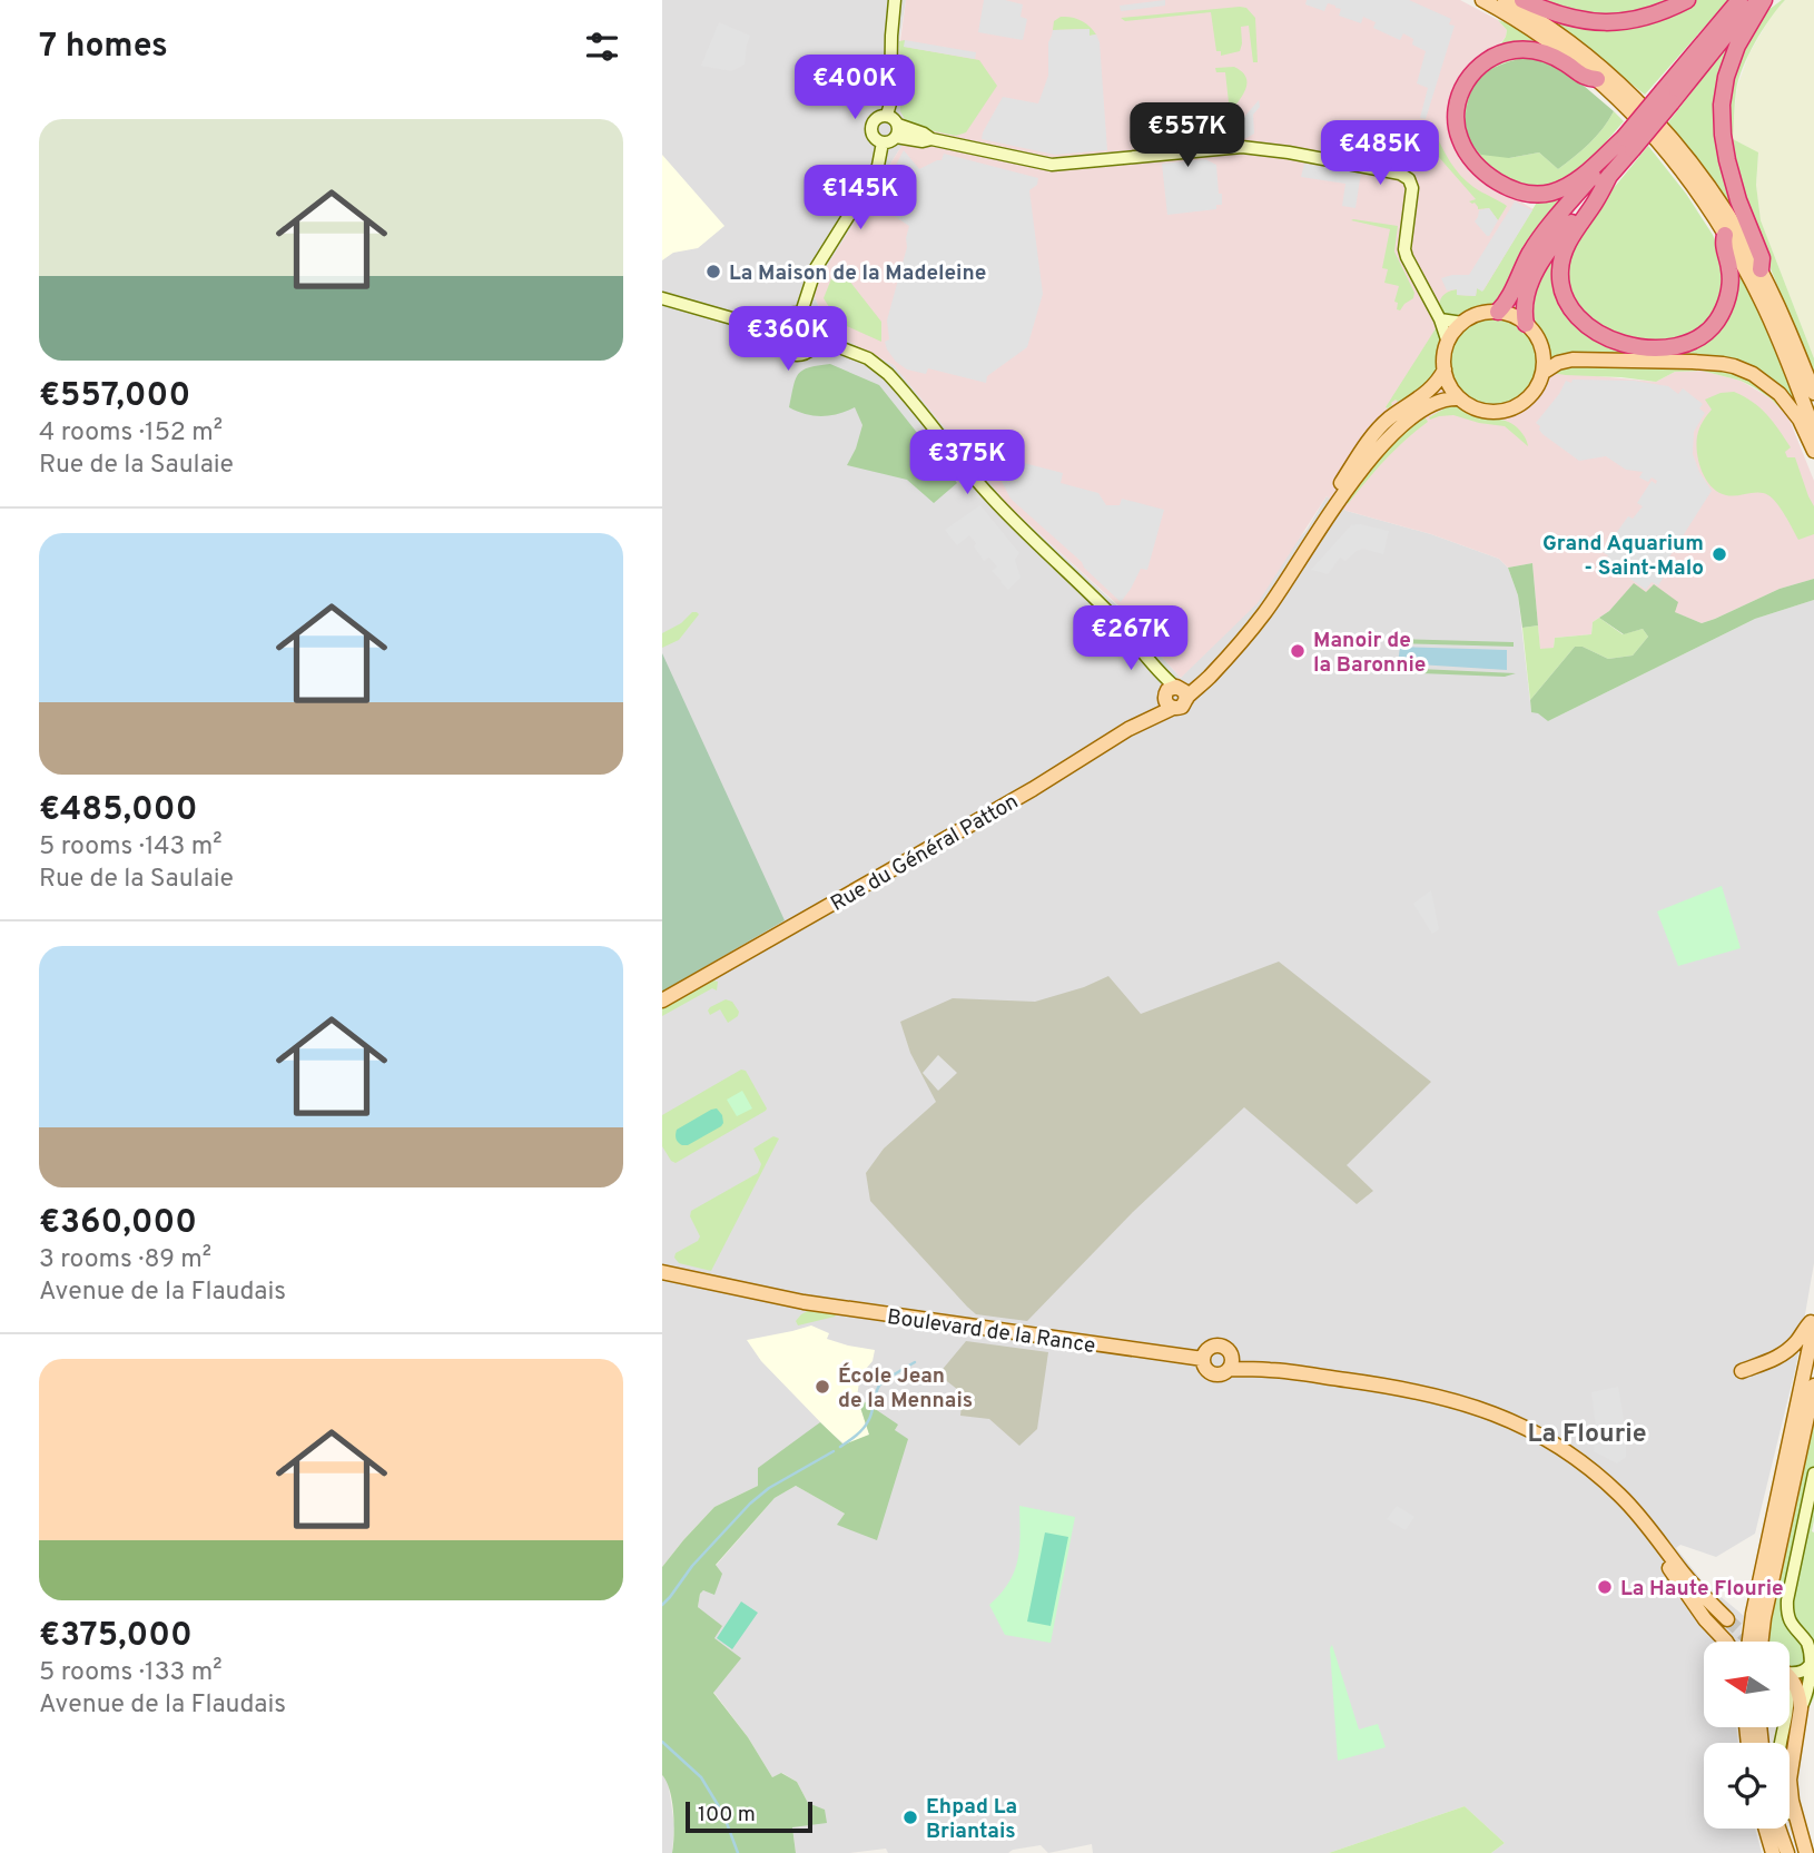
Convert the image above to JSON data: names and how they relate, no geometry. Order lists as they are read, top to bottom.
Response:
{
  "streets": {
    "main road": ["Rue du Général Patton", "Boulevard de la Rance"]
  },
  "districts": ["La Flourie"],
  "places": [
    "La Maison de la Madeleine",
    "Grand Aquarium - Saint-Malo",
    "Manoir de la Baronnie",
    "École Jean de la Mennais",
    "La Haute Flourie",
    "Ehpad La Briantais"
  ],
  "scale_bar": "100 m",
  "north": "left",
  "page": {
    "heading": "7 homes",
    "price": [
      "€400K",
      "€557K",
      "€485K",
      "€145K",
      "€360K",
      "€375K",
      "€267K"
    ],
    "list": [
      {
        "name": "€557,000",
        "note": "4 rooms · 152 m² · Rue de la Saulaie"
      },
      {
        "name": "€485,000",
        "note": "5 rooms · 143 m² · Rue de la Saulaie"
      },
      {
        "name": "€360,000",
        "note": "3 rooms · 89 m² · Avenue de la Flaudais"
      },
      {
        "name": "€375,000",
        "note": "5 rooms · 133 m² · Avenue de la Flaudais"
      }
    ],
    "scale": "100 m"
  }
}
